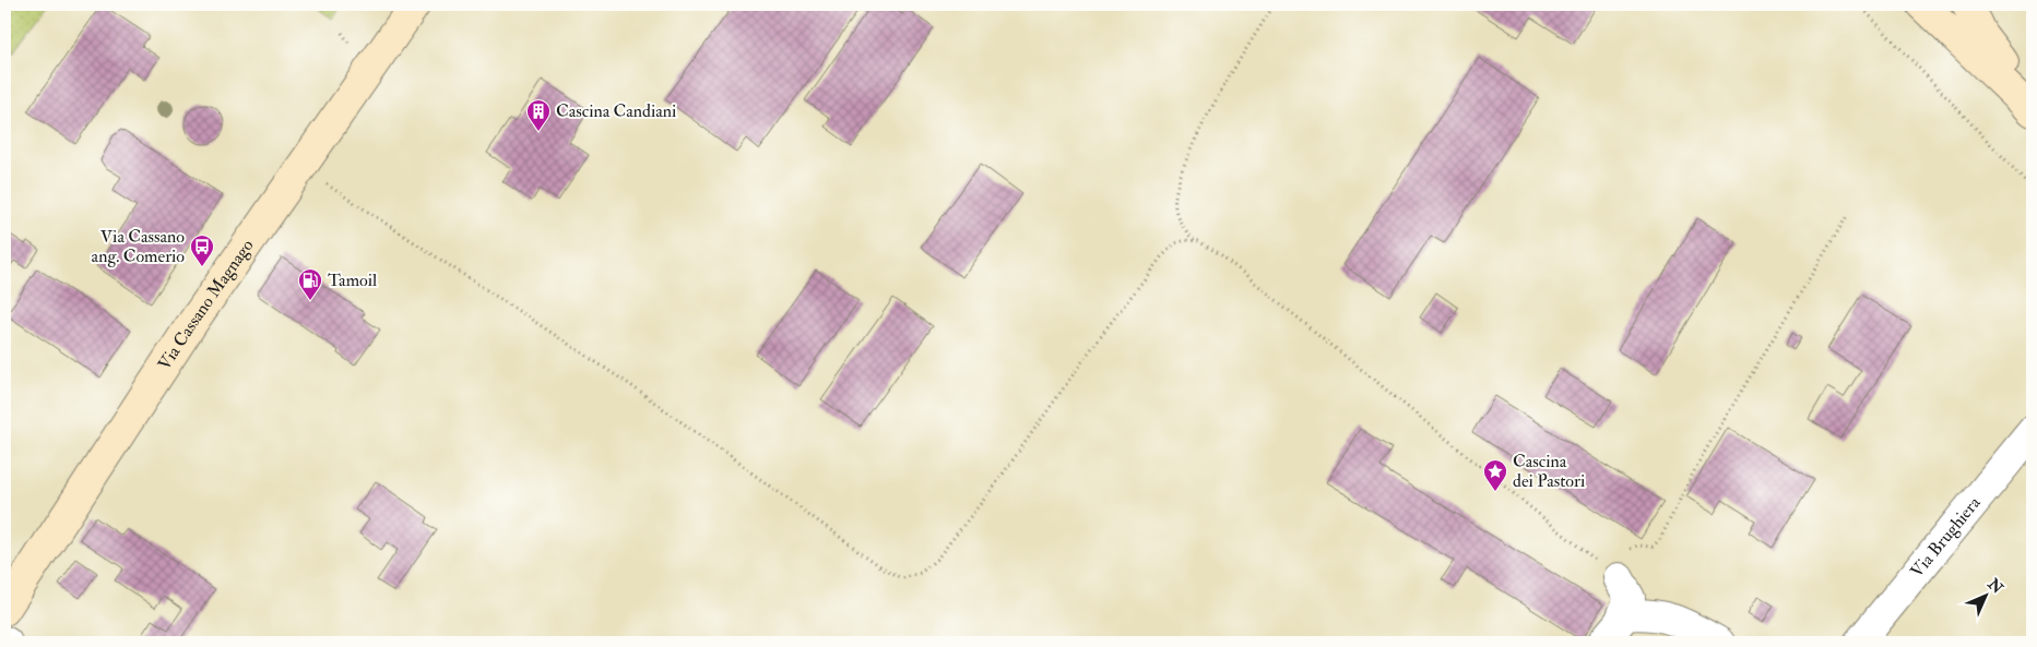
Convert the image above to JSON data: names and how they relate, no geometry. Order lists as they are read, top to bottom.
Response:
{
  "streets": {
    "street": ["Via Cassano Magnago", "Via Brughiera"]
  },
  "places": {
    "building": ["Cascina Candiani"],
    "bus stop": ["Via Cassano ang. Comerio"],
    "fuel station": ["Tamoil"],
    "place": ["Cascina dei Pastori"]
  },
  "north": "top right"
}
